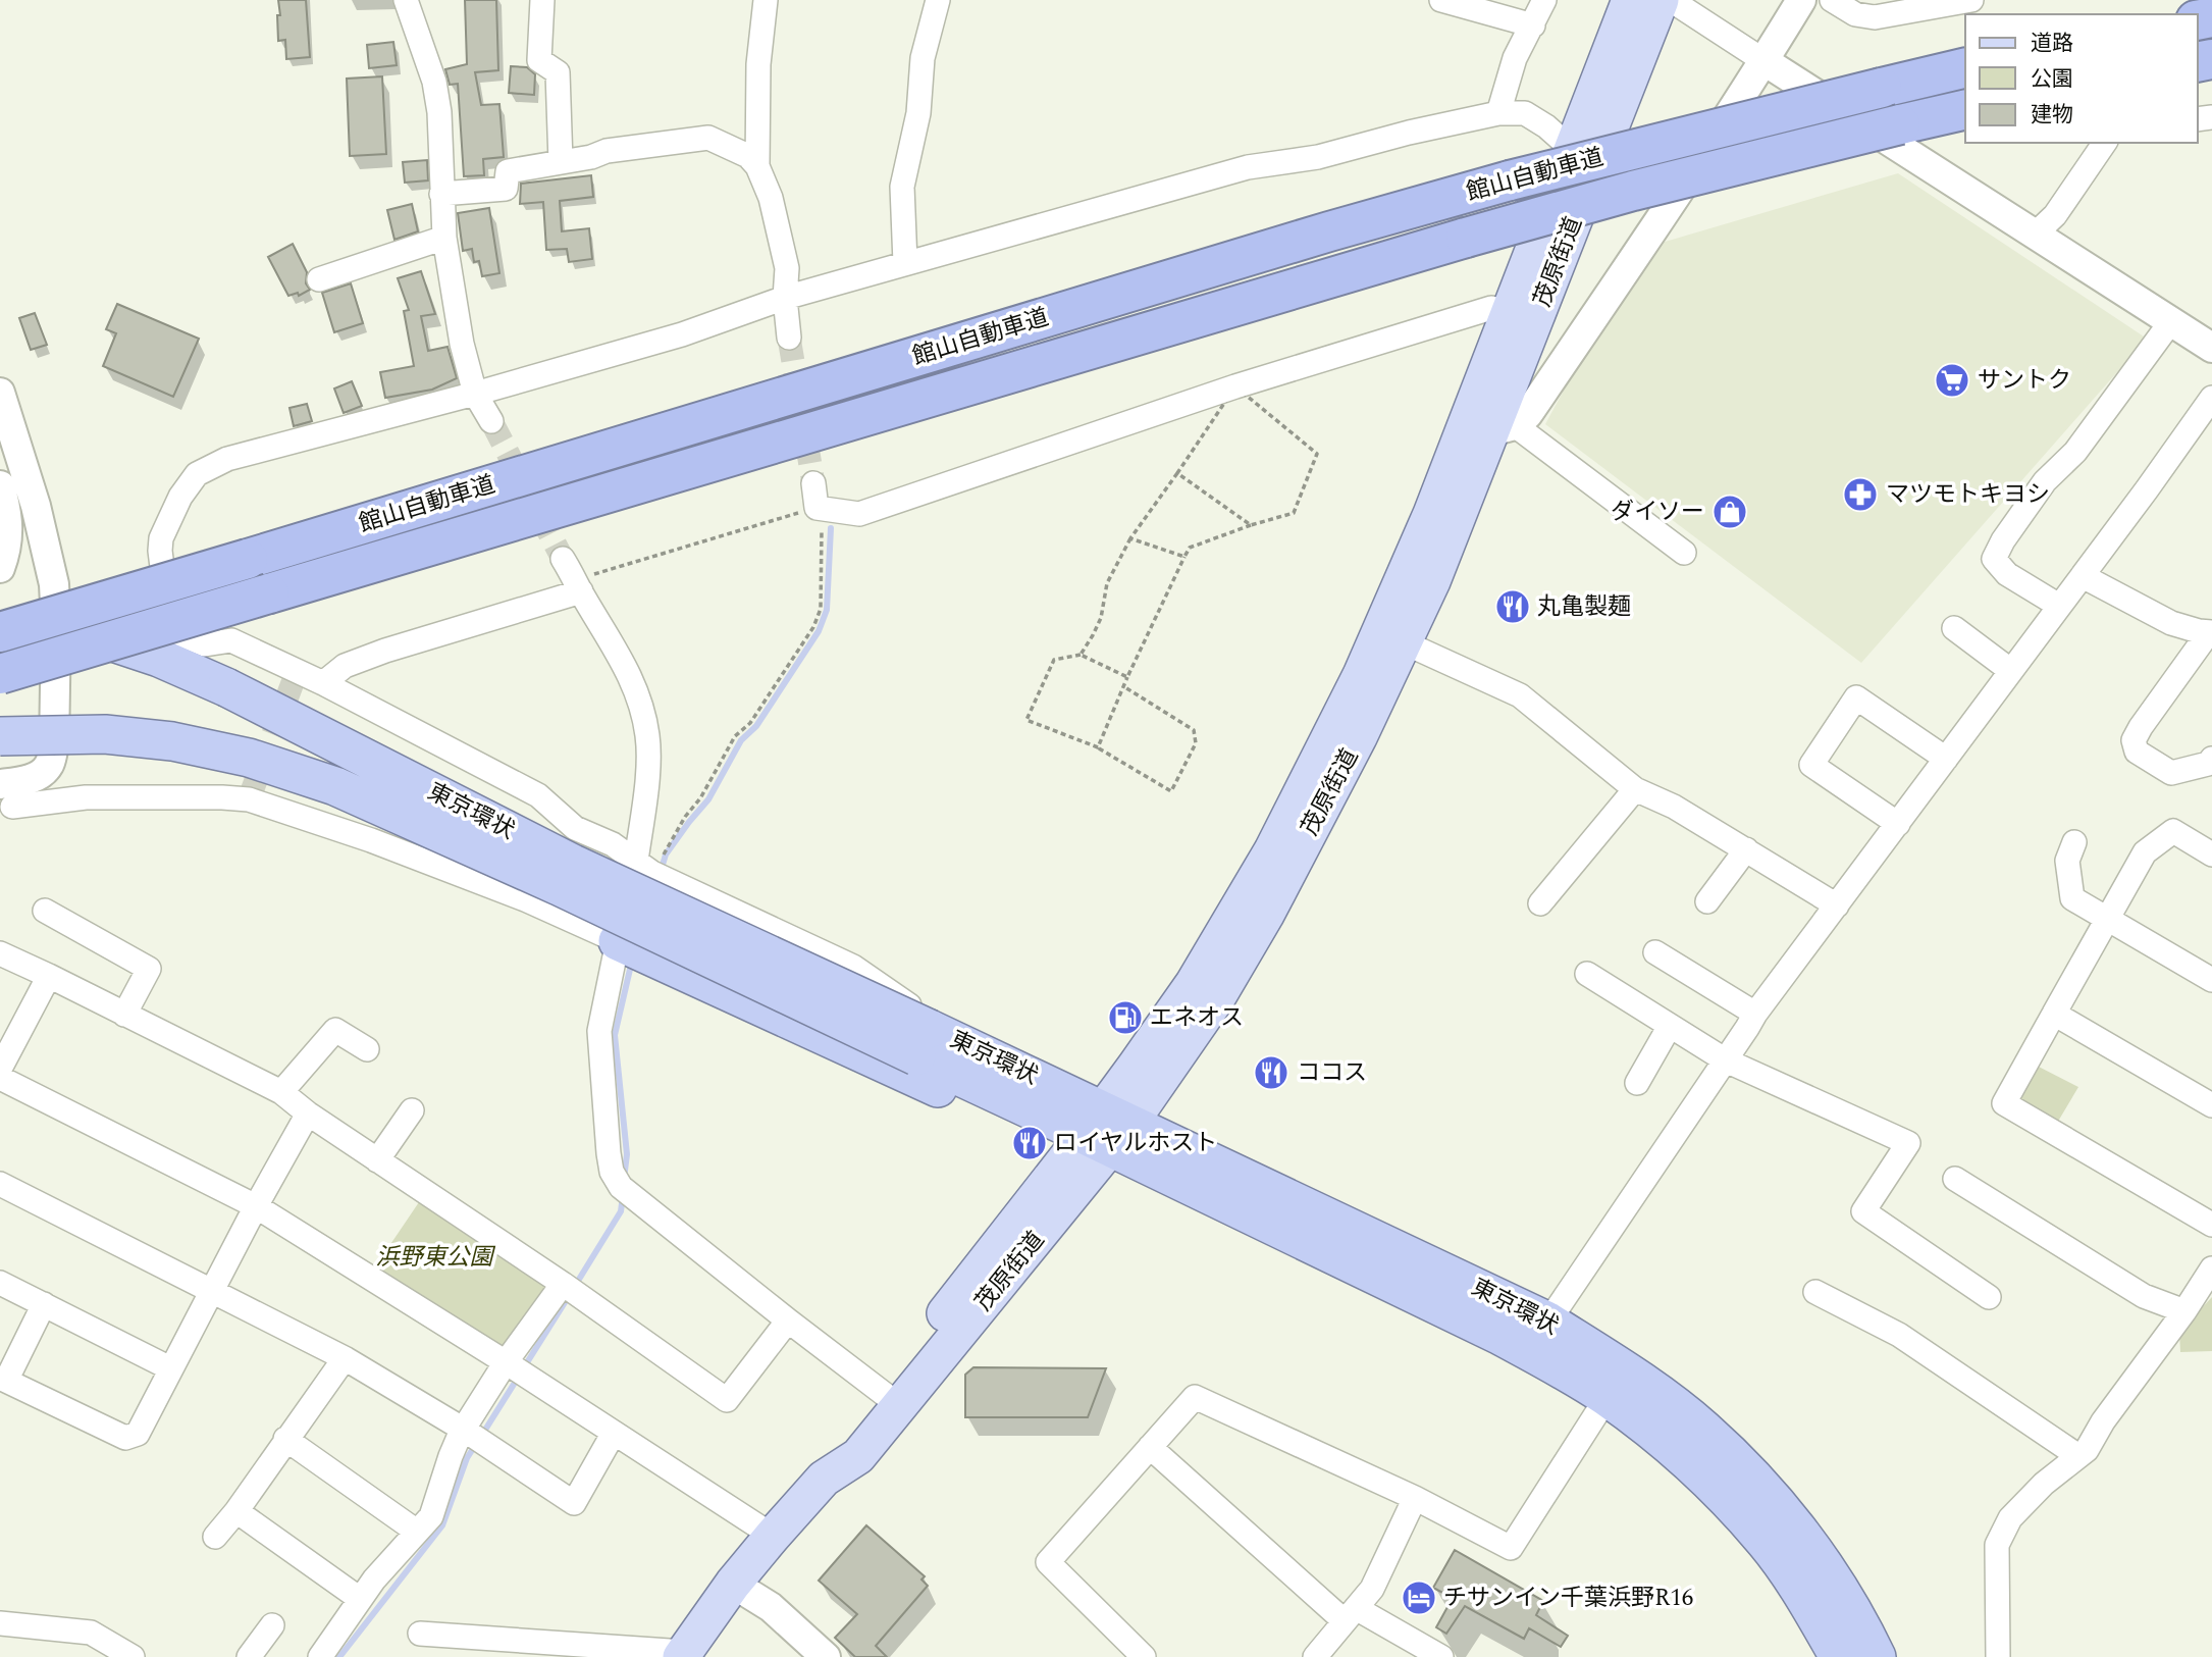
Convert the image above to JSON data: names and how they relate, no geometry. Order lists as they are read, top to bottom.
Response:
{
  "streets": {
    "highway": ["館山自動車道", "東京環状"],
    "main road": ["茂原街道"]
  },
  "crossings": [
    ["茂原街道", "東京環状"]
  ],
  "parks": ["浜野東公園"],
  "places": {
    "supermarket": ["サントク"],
    "pharmacy": ["マツモトキヨシ"],
    "shop": ["ダイソー"],
    "restaurant": ["丸亀製麺", "ココス", "ロイヤルホスト"],
    "fuel station": ["エネオス"],
    "hotel": ["チサンイン千葉浜野R16"]
  },
  "legend": ["道路", "公園", "建物"]
}
